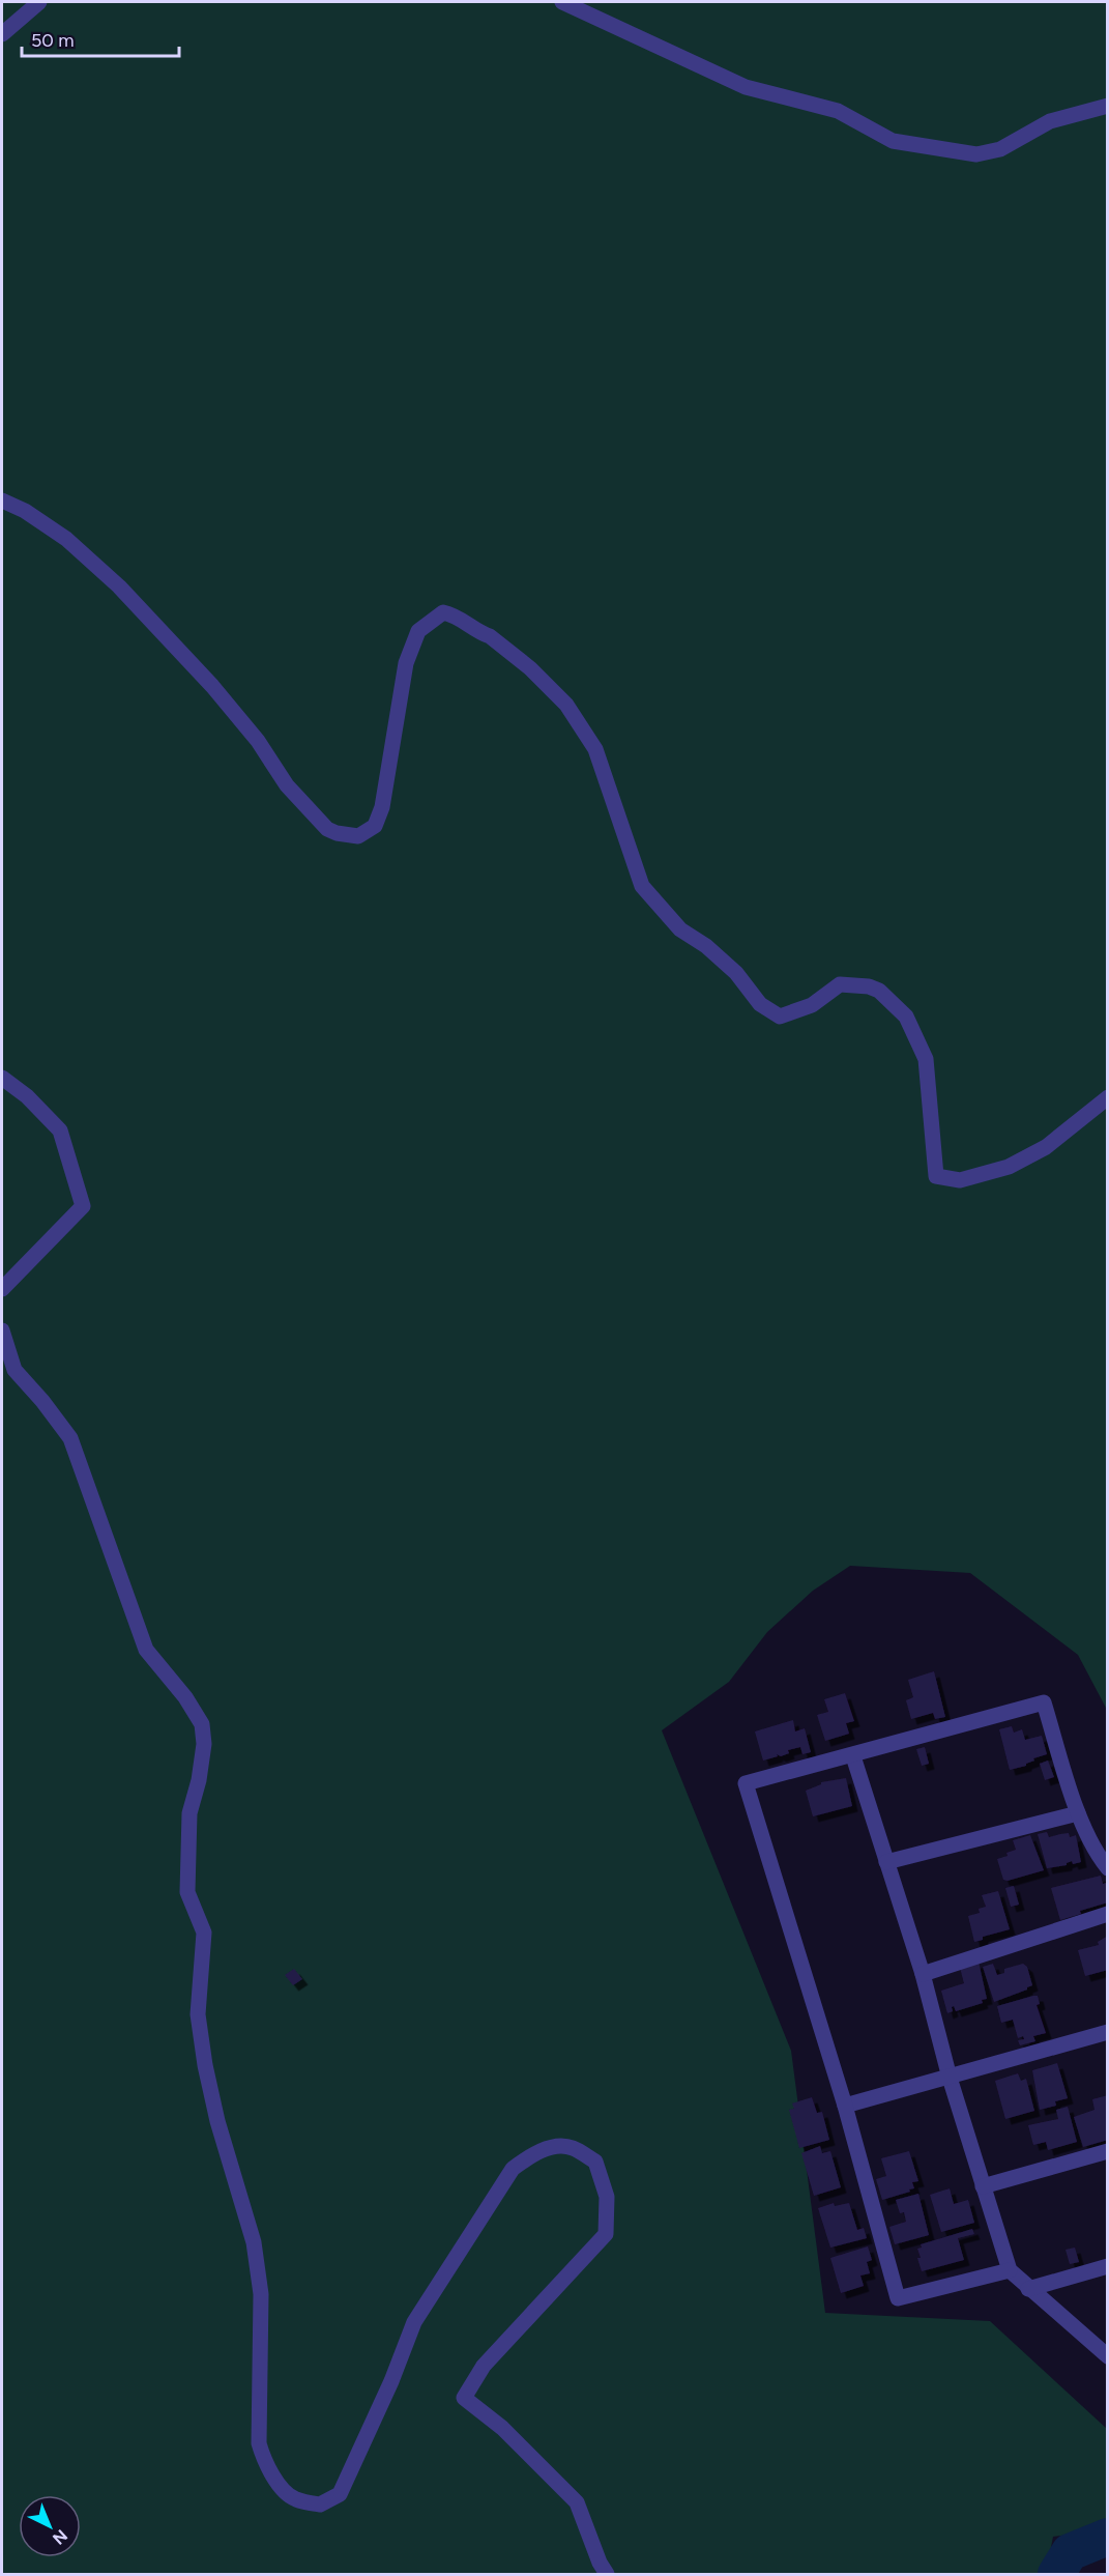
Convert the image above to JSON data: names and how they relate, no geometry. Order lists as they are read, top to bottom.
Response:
{
  "scale_bar": "50 m",
  "north": "bottom right"
}
